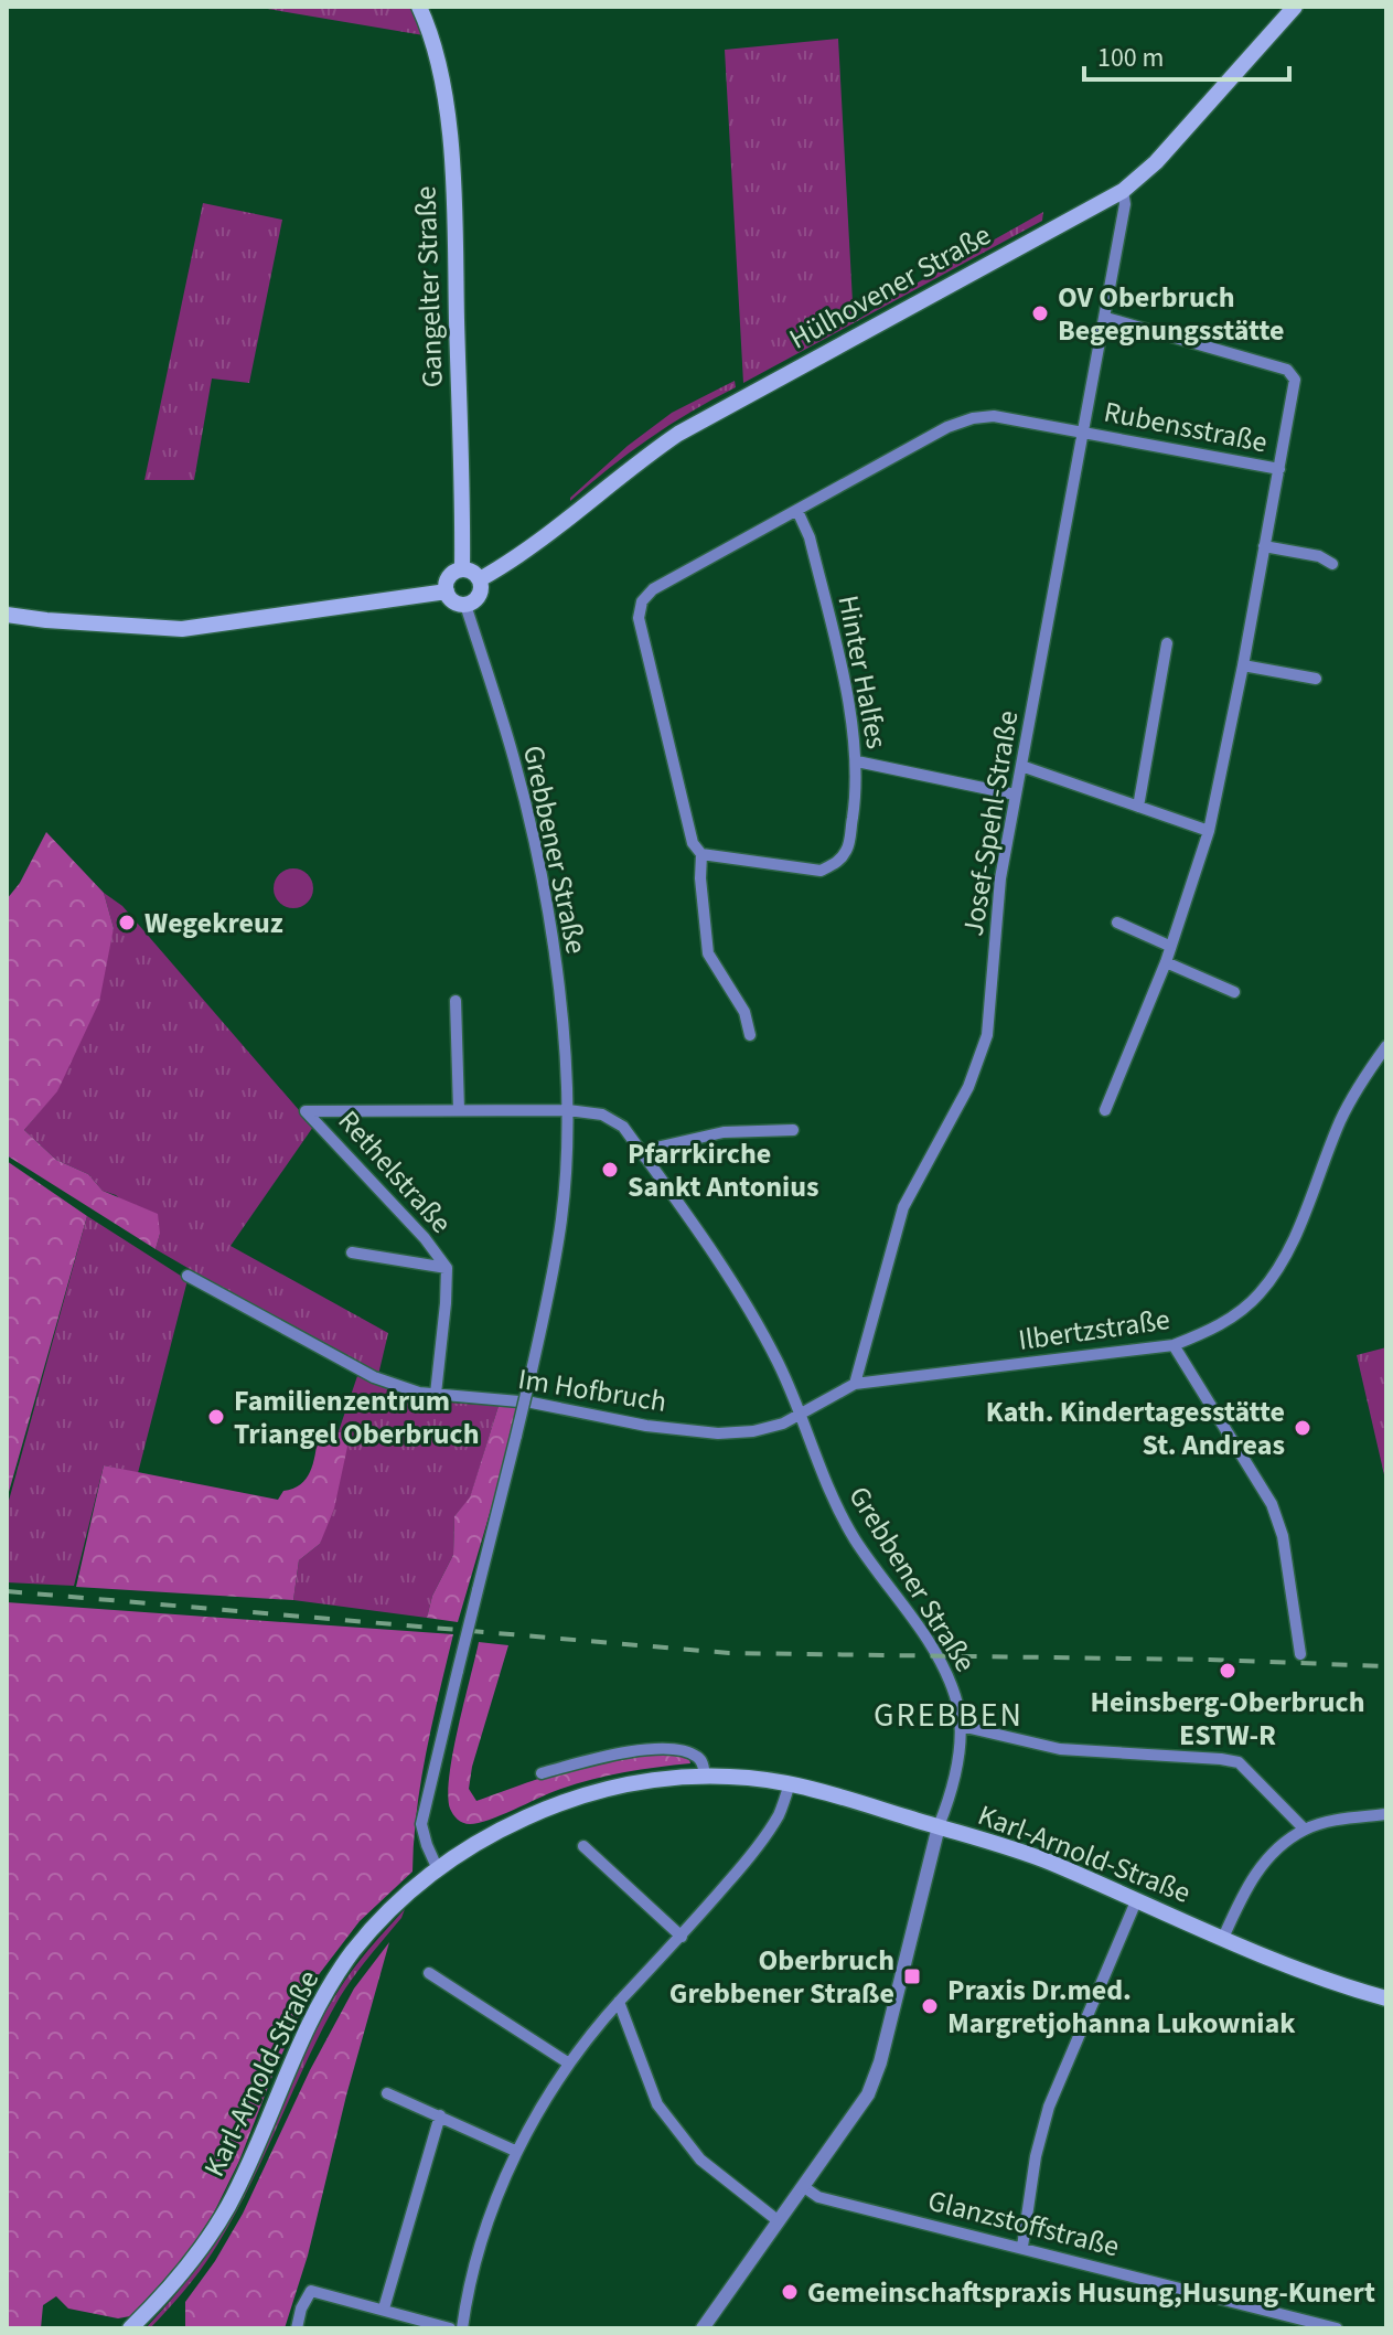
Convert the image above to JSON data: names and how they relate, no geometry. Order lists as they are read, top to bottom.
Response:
{
  "streets": {
    "main road": ["Gangelter Straße", "Hülhovener Straße", "Karl-Arnold-Straße"],
    "street": [
      "Rubensstraße",
      "Hinter Halfes",
      "Josef-Spehl-Straße",
      "Grebbener Straße",
      "Rethelstraße",
      "Ilbertzstraße",
      "Im Hofbruch",
      "Glanzstoffstraße"
    ]
  },
  "crossings": [
    ["Gangelter Straße", "Hülhovener Straße"],
    ["Gangelter Straße", "Grebbener Straße"],
    ["Hülhovener Straße", "Josef-Spehl-Straße"],
    ["Hülhovener Straße", "Grebbener Straße"],
    ["Rubensstraße", "Josef-Spehl-Straße"],
    ["Josef-Spehl-Straße", "Ilbertzstraße"],
    ["Grebbener Straße", "Im Hofbruch"],
    ["Grebbener Straße", "Karl-Arnold-Straße"],
    ["Grebbener Straße", "Glanzstoffstraße"]
  ],
  "districts": ["GREBBEN"],
  "places": {
    "other": [
      "OV Oberbruch Begegnungsstätte",
      "Wegekreuz",
      "Pfarrkirche Sankt Antonius",
      "Familienzentrum Triangel Oberbruch",
      "Kath. Kindertagesstätte St. Andreas",
      "Heinsberg-Oberbruch ESTW-R",
      "Praxis Dr.med. Margretjohanna Lukowniak",
      "Gemeinschaftspraxis Husung,Husung-Kunert"
    ],
    "transit": ["Oberbruch Grebbener Straße"]
  },
  "scale_bar": "100 m"
}
